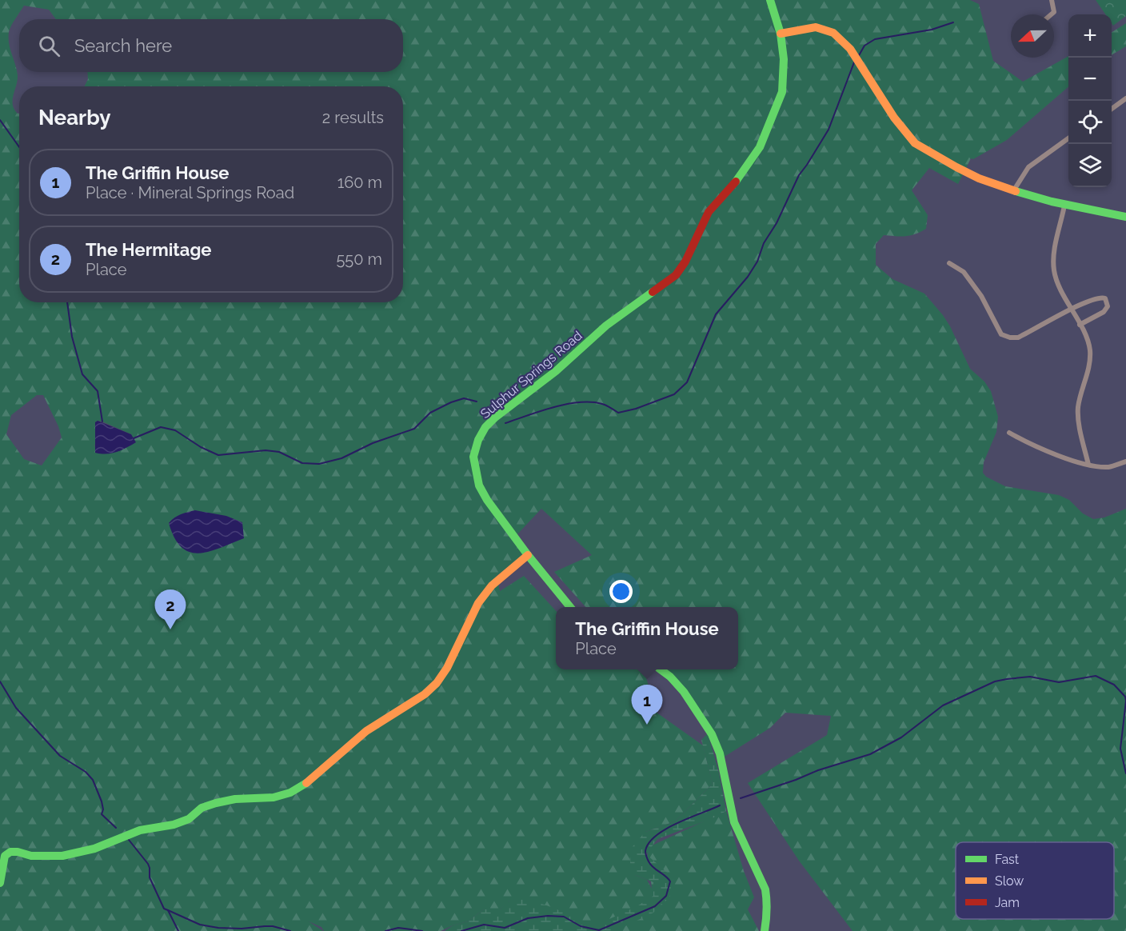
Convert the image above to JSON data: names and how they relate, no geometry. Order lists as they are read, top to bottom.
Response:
{
  "streets": {
    "street": ["Sulphur Springs Road"]
  },
  "legend": ["Fast", "Slow", "Jam"],
  "north": "left",
  "page": {
    "map_buttons": ["+", "−"],
    "search": "Search here",
    "heading": ["Nearby", "2 results"],
    "list": [
      {
        "mark": "1",
        "name": "The Griffin House",
        "note": "Place · Mineral Springs Road",
        "value": "160 m"
      },
      {
        "mark": "2",
        "name": "The Hermitage",
        "note": "Place",
        "value": "550 m"
      }
    ],
    "pins": ["2", "1"],
    "popup": ["The Griffin House", "Place"]
  }
}
